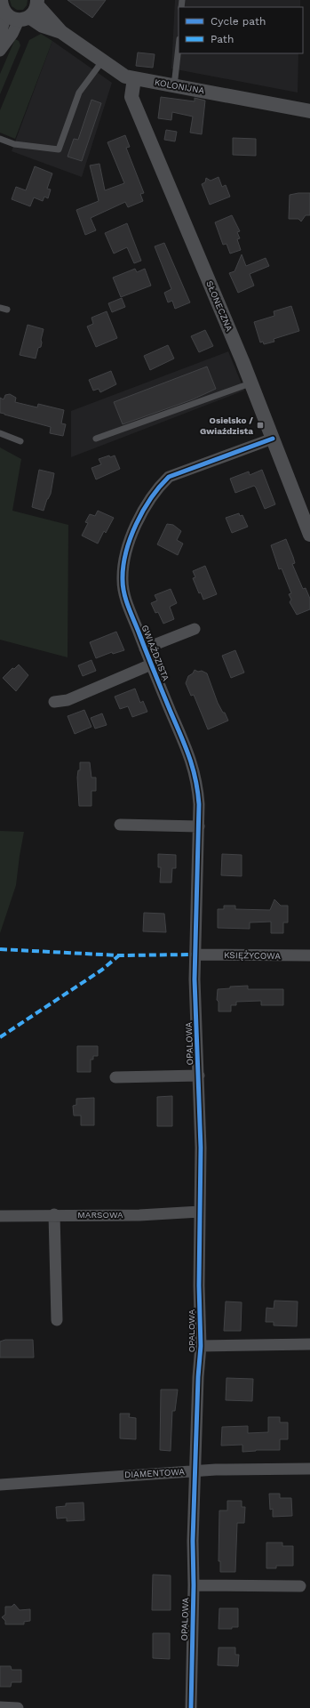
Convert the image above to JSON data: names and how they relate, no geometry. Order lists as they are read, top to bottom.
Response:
{
  "streets": {
    "street": [
      "KOLONIJNA",
      "SŁONECZNA",
      "GWIAŹDZISTA",
      "KSIĘŻYCOWA",
      "OPALOWA",
      "MARSOWA",
      "DIAMENTOWA"
    ]
  },
  "crossings": [
    ["KOLONIJNA", "SŁONECZNA"],
    ["SŁONECZNA", "GWIAŹDZISTA"],
    ["GWIAŹDZISTA", "KSIĘŻYCOWA"],
    ["GWIAŹDZISTA", "OPALOWA"],
    ["KSIĘŻYCOWA", "OPALOWA"],
    ["OPALOWA", "MARSOWA"],
    ["OPALOWA", "DIAMENTOWA"]
  ],
  "places": {
    "transit": ["Osielsko / Gwiaździsta"]
  },
  "legend": ["Cycle path", "Path"]
}
